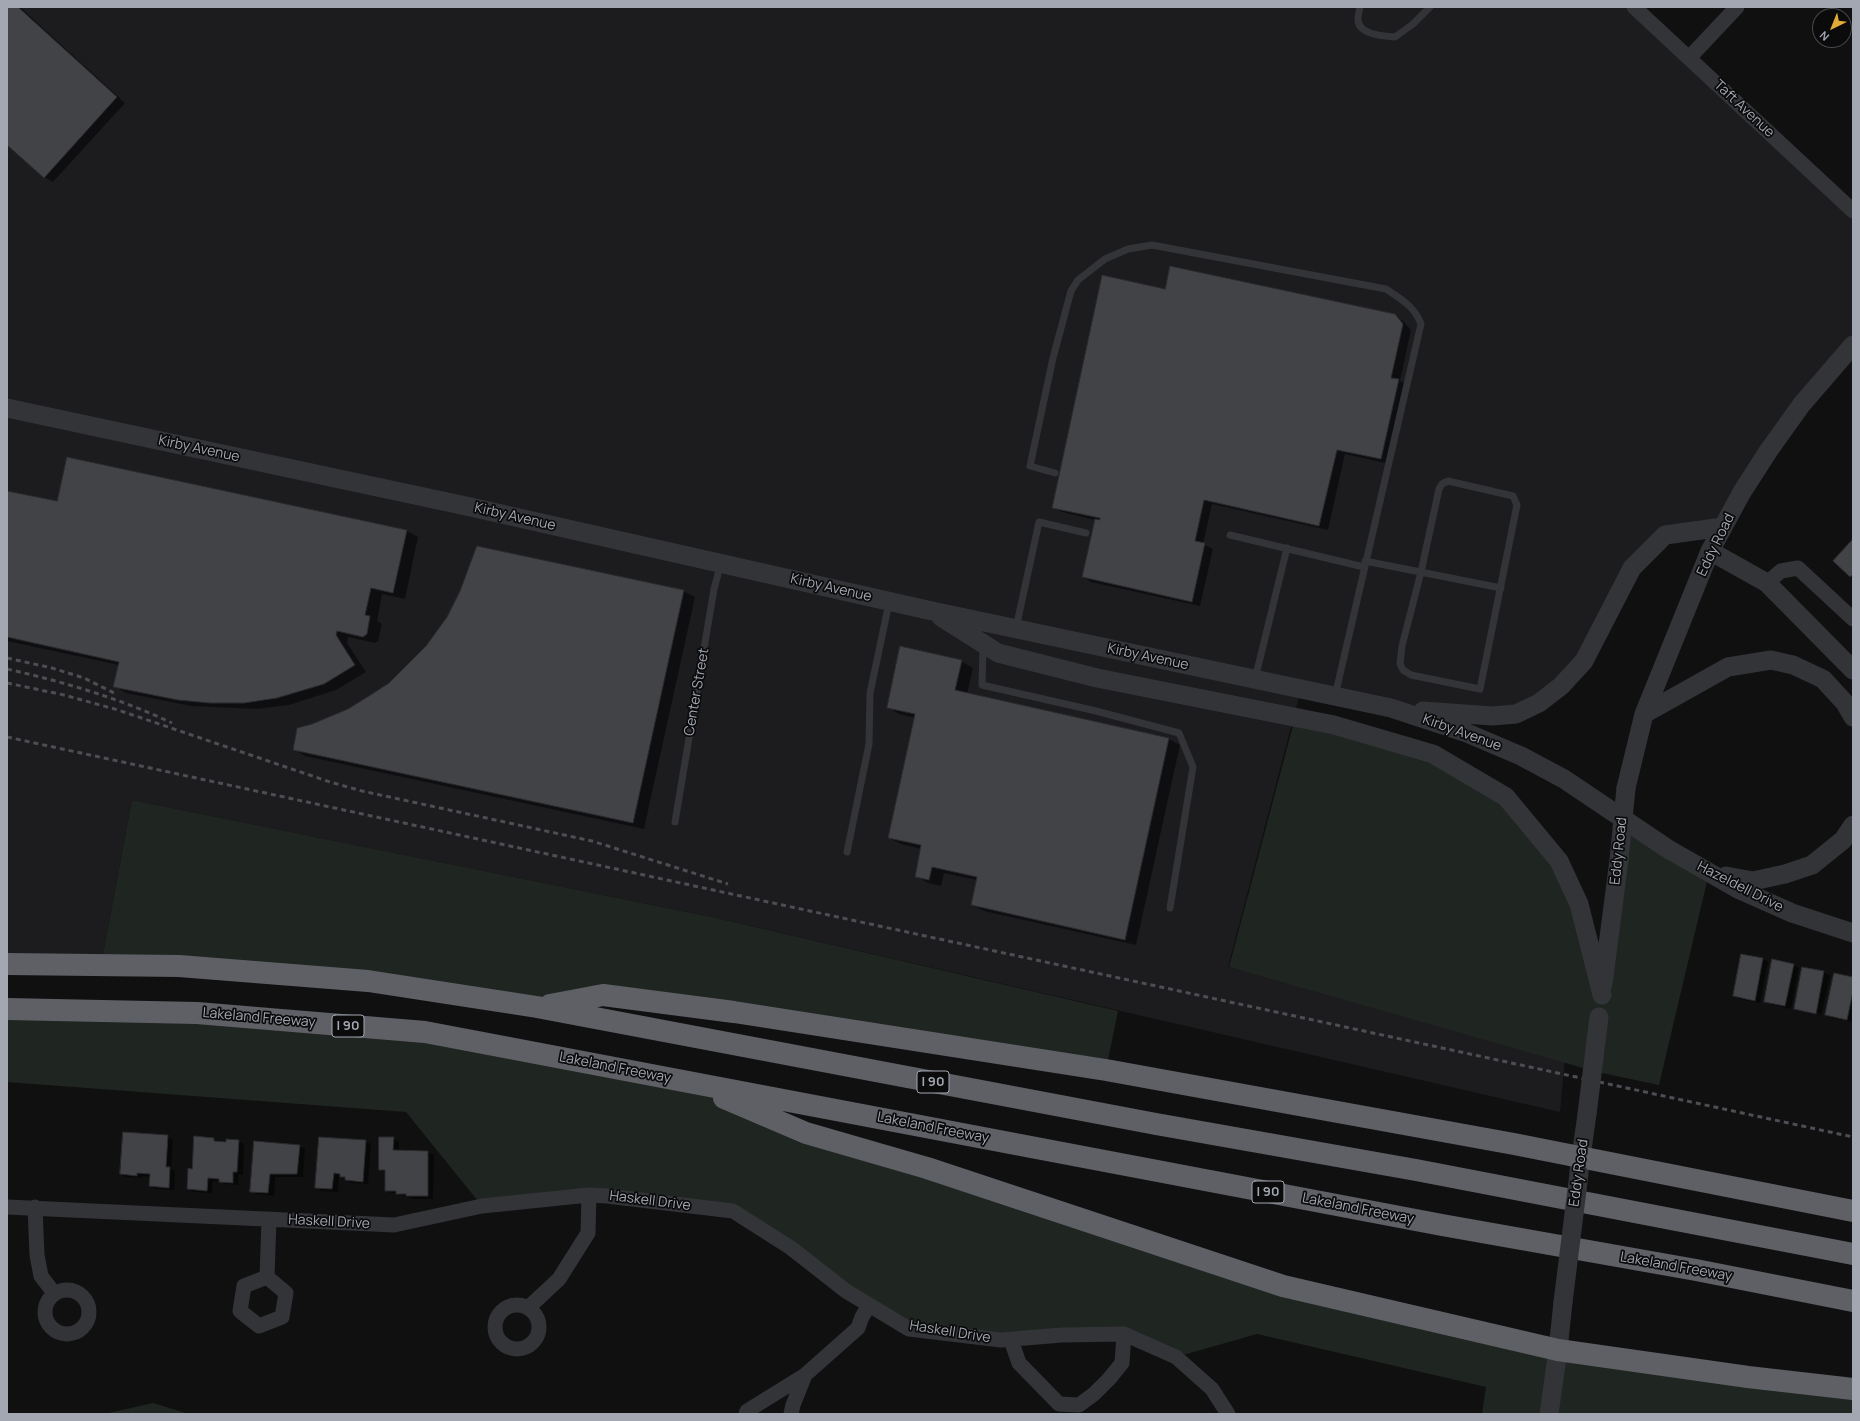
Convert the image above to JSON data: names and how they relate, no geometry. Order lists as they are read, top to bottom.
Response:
{
  "streets": {
    "highway": ["Lakeland Freeway", "I 90"],
    "street": [
      "Taft Avenue",
      "Kirby Avenue",
      "Eddy Road",
      "Hazeldell Drive",
      "Haskell Drive"
    ],
    "lane": ["Center Street"]
  },
  "crossings": [
    ["Kirby Avenue", "Center Street"],
    ["Kirby Avenue", "Hazeldell Drive"]
  ],
  "north": "bottom left"
}
